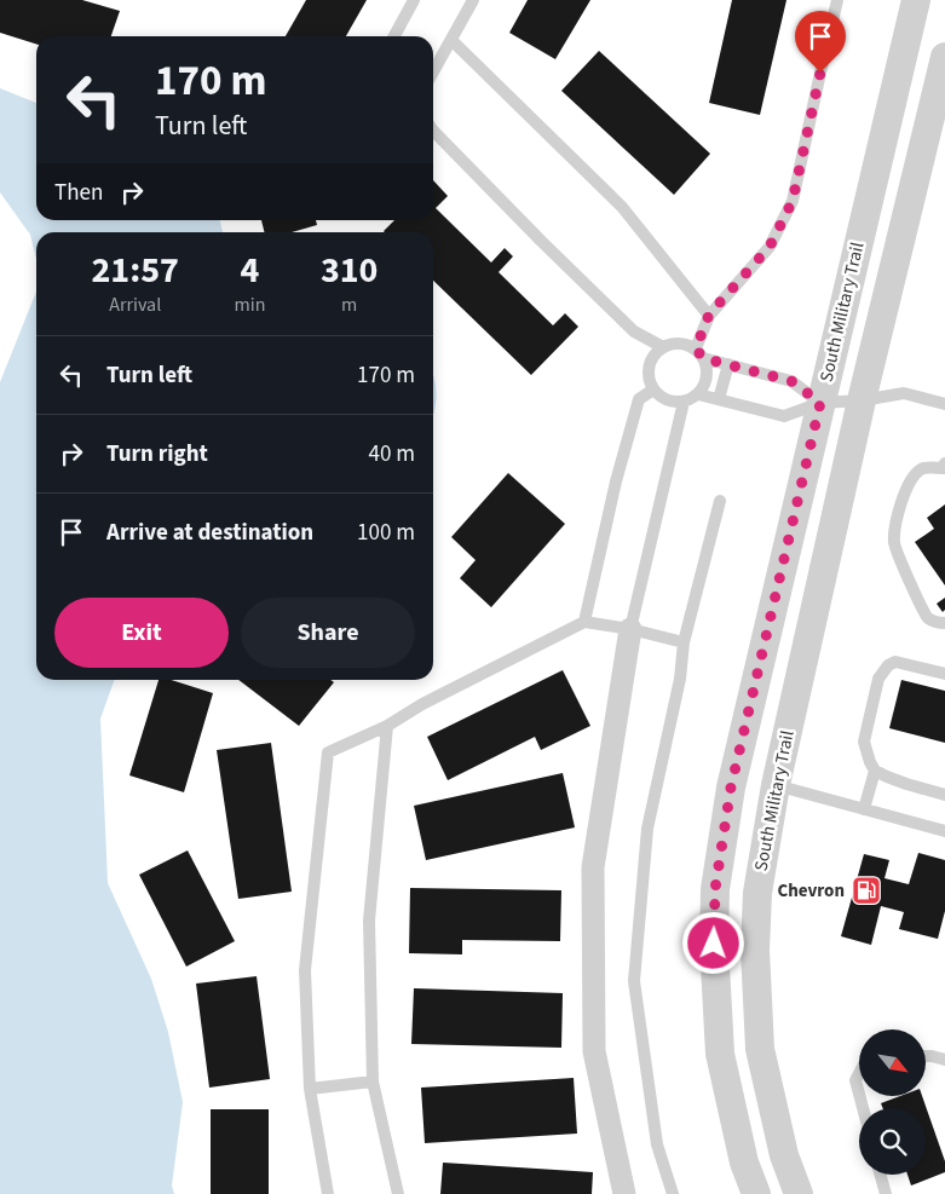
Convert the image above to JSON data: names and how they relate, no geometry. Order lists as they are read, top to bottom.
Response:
{
  "streets": {
    "street": ["South Military Trail"]
  },
  "places": {
    "fuel station": ["Chevron"]
  },
  "north": "bottom right",
  "page": {
    "turn": ["170 m", "Turn left"],
    "then": "Then",
    "eta": [
      "21:57",
      "Arrival",
      "4",
      "min",
      "310",
      "m"
    ],
    "list": [
      {
        "name": "Turn left",
        "value": "170 m"
      },
      {
        "name": "Turn right",
        "value": "40 m"
      },
      {
        "name": "Arrive at destination",
        "value": "100 m"
      }
    ],
    "buttons": ["Exit", "Share"]
  }
}
